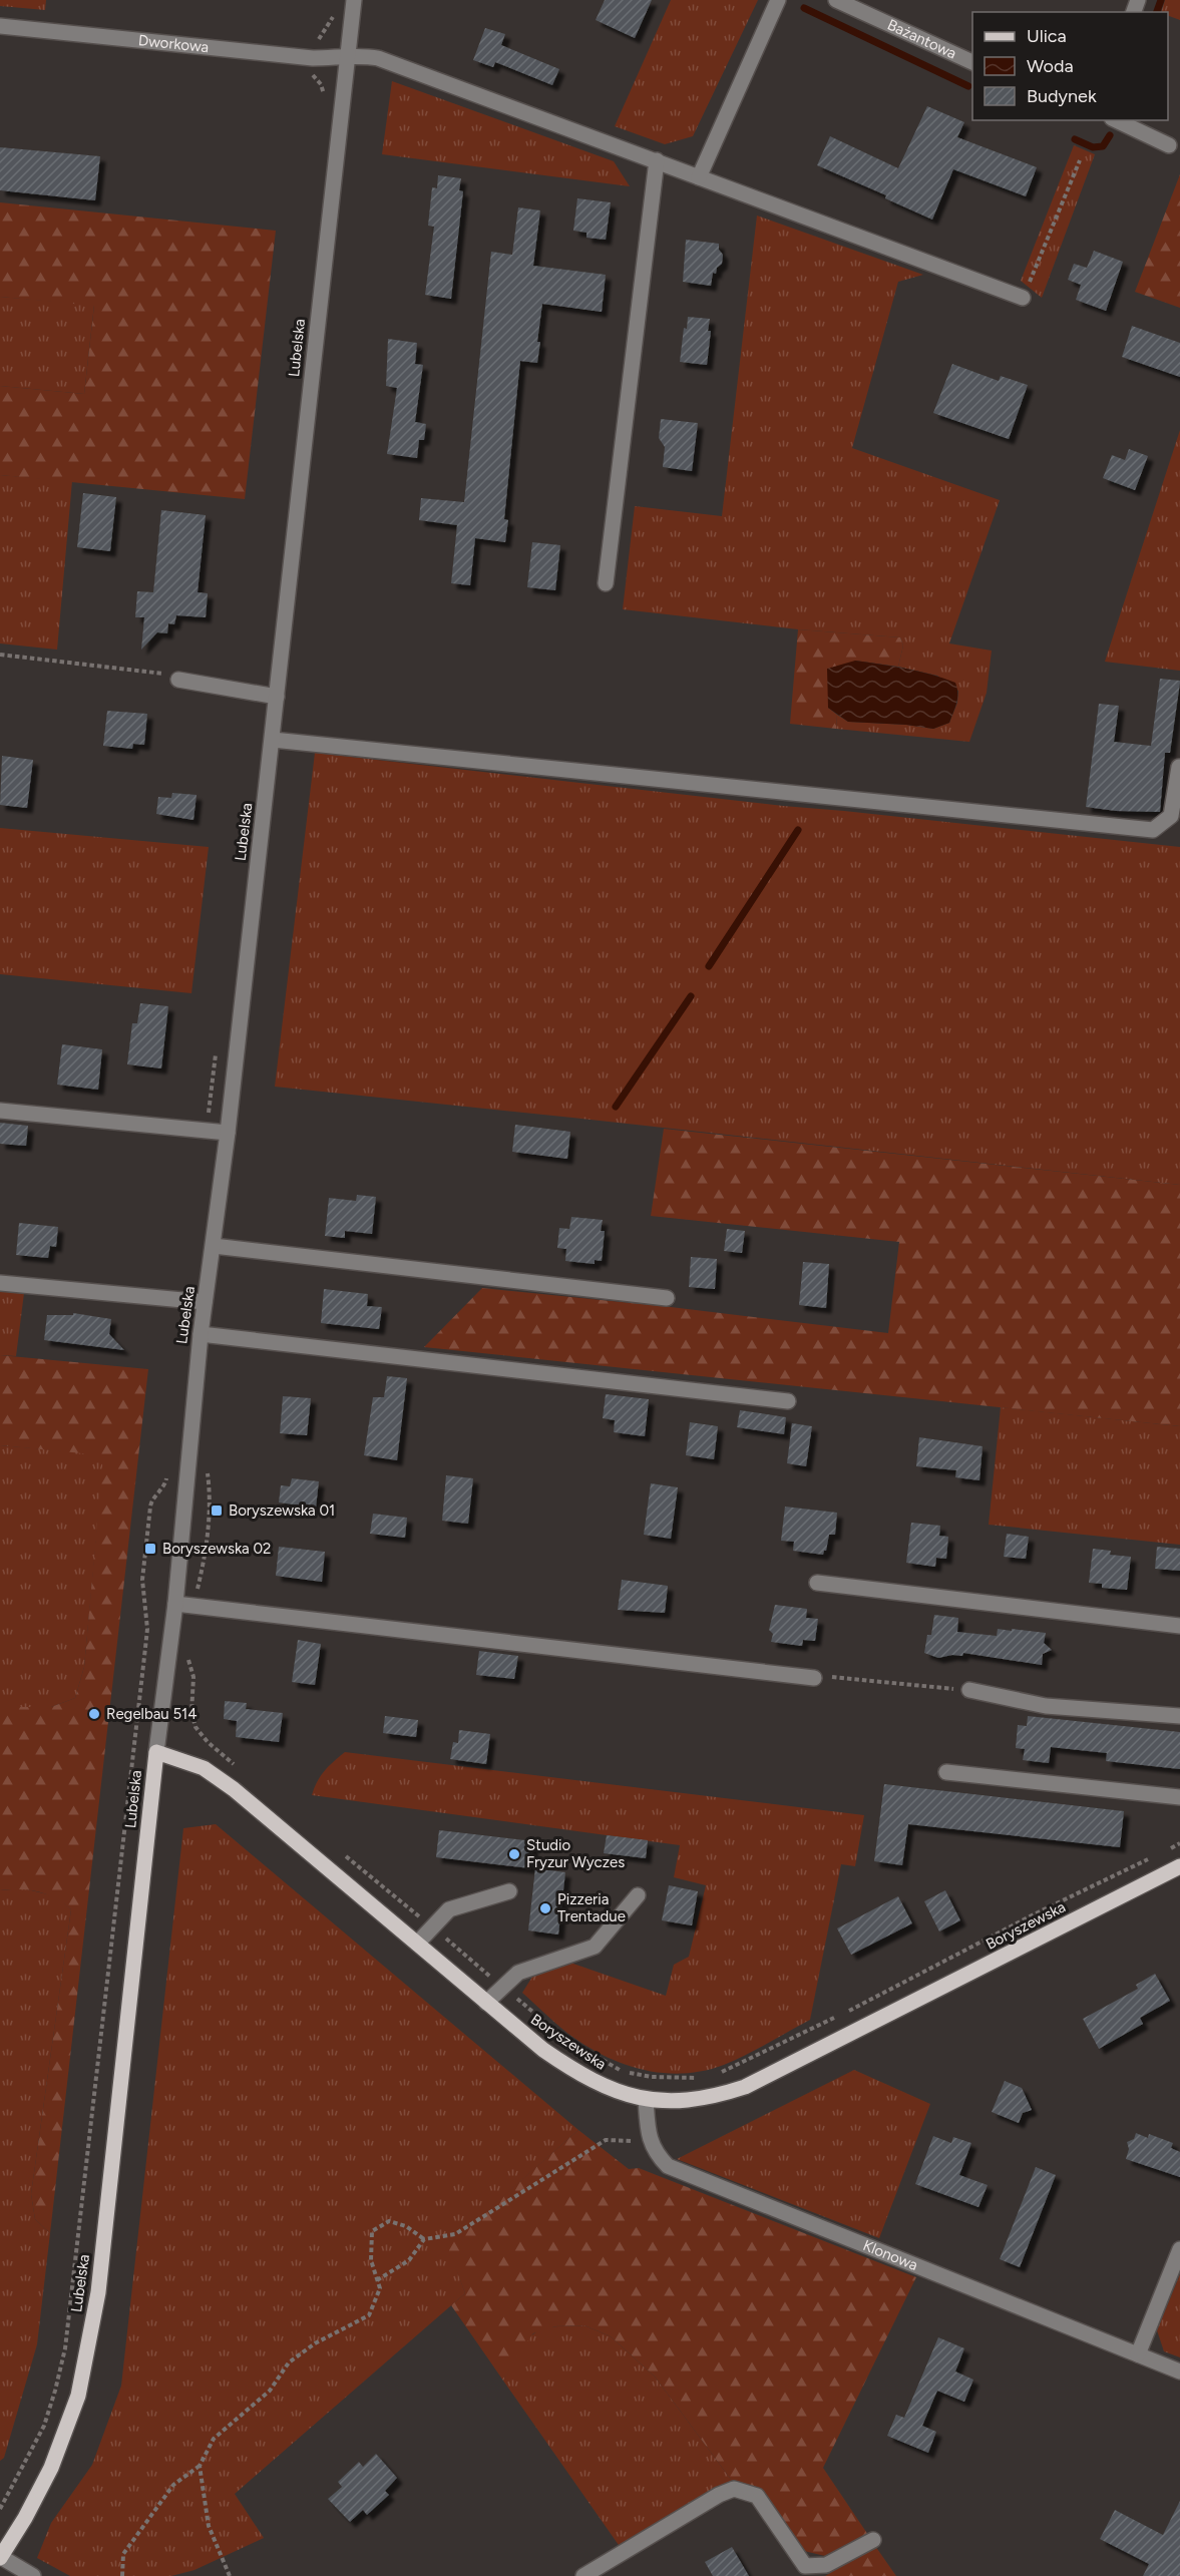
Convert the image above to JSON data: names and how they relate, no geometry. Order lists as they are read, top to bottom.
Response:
{
  "streets": {
    "main road": ["Lubelska", "Boryszewska"],
    "street": ["Bażantowa", "Dworkowa", "Klonowa"]
  },
  "crossings": [
    ["Dworkowa", "Lubelska"],
    ["Lubelska", "Boryszewska"]
  ],
  "places": {
    "transit": ["Boryszewska 01", "Boryszewska 02"],
    "other": ["Regelbau 514", "Studio Fryzur Wyczes", "Pizzeria Trentadue"]
  },
  "legend": ["Ulica", "Woda", "Budynek"]
}
